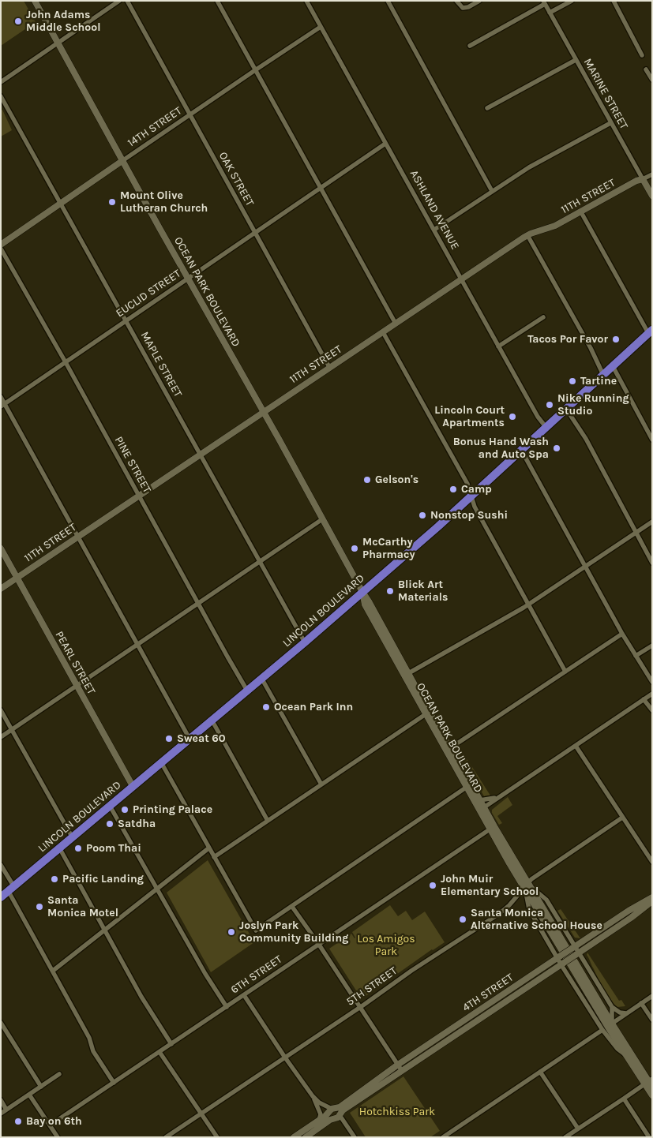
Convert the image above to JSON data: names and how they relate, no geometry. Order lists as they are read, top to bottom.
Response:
{
  "streets": {
    "highway": ["LINCOLN BOULEVARD"],
    "street": [
      "MARINE STREET",
      "14TH STREET",
      "OAK STREET",
      "11TH STREET",
      "ASHLAND AVENUE",
      "OCEAN PARK BOULEVARD",
      "EUCLID STREET",
      "MAPLE STREET",
      "PINE STREET",
      "PEARL STREET",
      "6TH STREET",
      "5TH STREET",
      "4TH STREET"
    ]
  },
  "crossings": [
    ["MARINE STREET", "11TH STREET"],
    ["14TH STREET", "OAK STREET"],
    ["14TH STREET", "ASHLAND AVENUE"],
    ["14TH STREET", "OCEAN PARK BOULEVARD"],
    ["14TH STREET", "MAPLE STREET"],
    ["OAK STREET", "11TH STREET"],
    ["OAK STREET", "EUCLID STREET"],
    ["11TH STREET", "ASHLAND AVENUE"],
    ["11TH STREET", "OCEAN PARK BOULEVARD"],
    ["11TH STREET", "MAPLE STREET"],
    ["11TH STREET", "PINE STREET"],
    ["11TH STREET", "PEARL STREET"],
    ["ASHLAND AVENUE", "EUCLID STREET"],
    ["ASHLAND AVENUE", "LINCOLN BOULEVARD"],
    ["OCEAN PARK BOULEVARD", "EUCLID STREET"],
    ["OCEAN PARK BOULEVARD", "LINCOLN BOULEVARD"],
    ["OCEAN PARK BOULEVARD", "6TH STREET"],
    ["OCEAN PARK BOULEVARD", "5TH STREET"],
    ["OCEAN PARK BOULEVARD", "4TH STREET"],
    ["EUCLID STREET", "MAPLE STREET"],
    ["EUCLID STREET", "PINE STREET"],
    ["MAPLE STREET", "LINCOLN BOULEVARD"],
    ["PINE STREET", "LINCOLN BOULEVARD"],
    ["LINCOLN BOULEVARD", "PEARL STREET"]
  ],
  "parks": ["Los Amigos Park", "Hotchkiss Park"],
  "places": [
    "John Adams Middle School",
    "Mount Olive Lutheran Church",
    "Tacos Por Favor",
    "Tartine",
    "Nike Running Studio",
    "Lincoln Court Apartments",
    "Bonus Hand Wash and Auto Spa",
    "Gelson's",
    "Camp",
    "Nonstop Sushi",
    "McCarthy Pharmacy",
    "Blick Art Materials",
    "Ocean Park Inn",
    "Sweat 60",
    "Printing Palace",
    "Satdha",
    "Poom Thai",
    "Pacific Landing",
    "John Muir Elementary School",
    "Santa Monica Motel",
    "Santa Monica Alternative School House",
    "Joslyn Park Community Building",
    "Bay on 6th"
  ]
}
